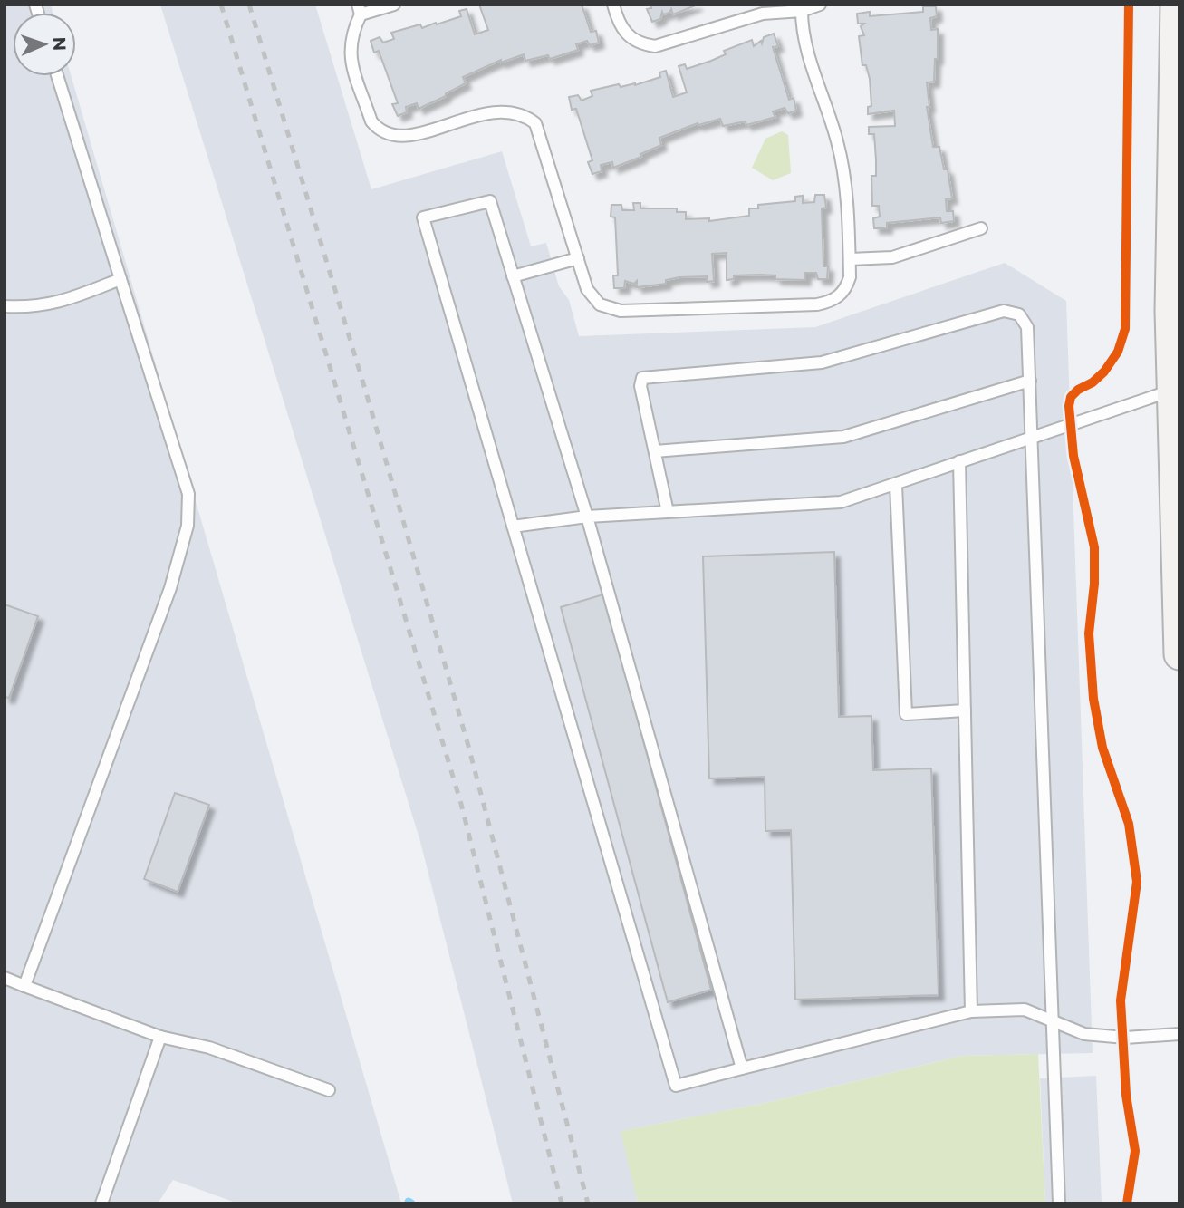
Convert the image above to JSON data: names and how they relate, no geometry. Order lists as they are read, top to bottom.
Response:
{
  "north": "right"
}
